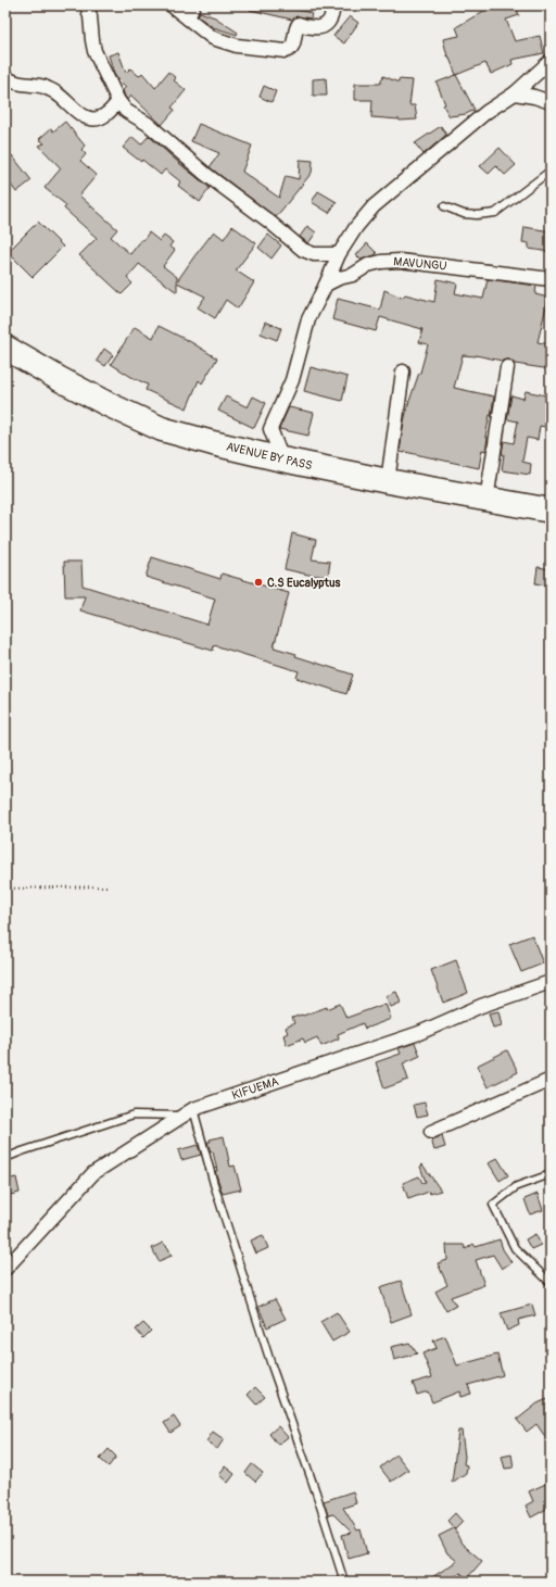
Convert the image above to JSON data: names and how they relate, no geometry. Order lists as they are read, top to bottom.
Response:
{
  "streets": {
    "highway": ["AVENUE BY PASS"],
    "street": ["MAVUNGU", "KIFUEMA"]
  },
  "places": ["C.S Eucalyptus"]
}
